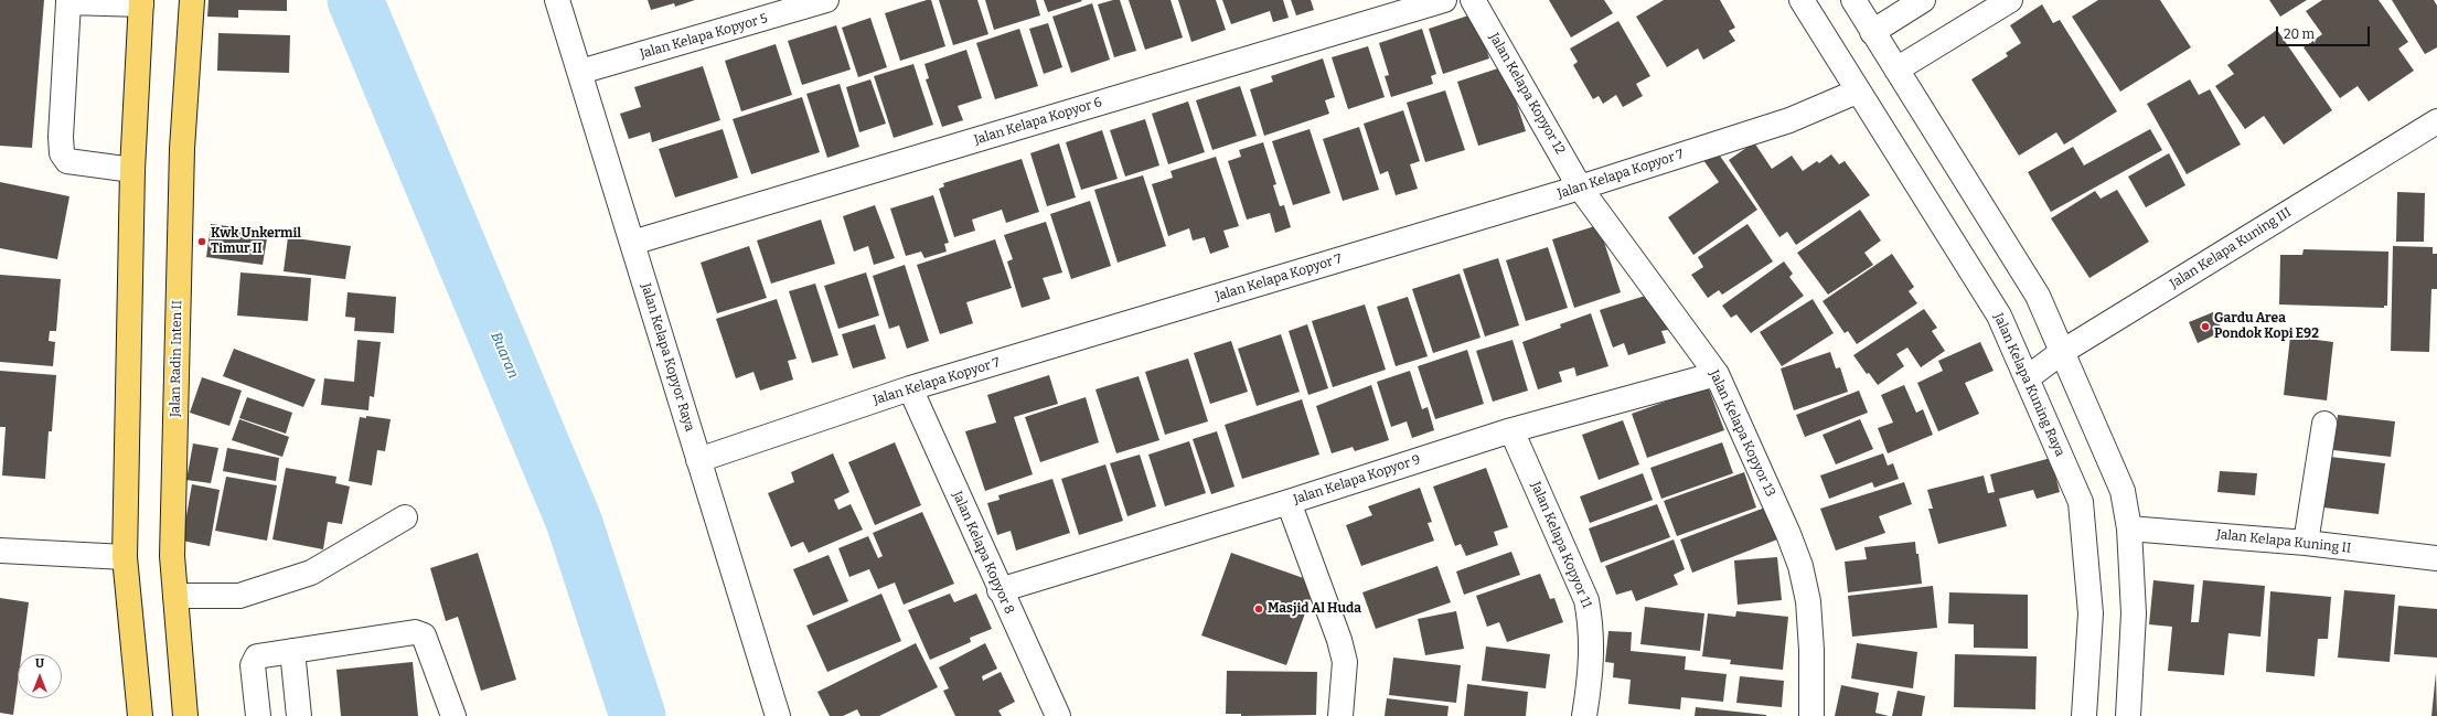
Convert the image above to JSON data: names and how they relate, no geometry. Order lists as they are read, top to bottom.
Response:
{
  "streets": {
    "main road": ["Jalan Radin Inten II"],
    "street": [
      "Jalan Kelapa Kopyor 5",
      "Jalan Kelapa Kopyor 12",
      "Jalan Kelapa Kopyor 6",
      "Jalan Kelapa Kopyor 7",
      "Jalan Kelapa Kuning III",
      "Jalan Kelapa Kopyor Raya",
      "Jalan Kelapa Kuning Raya",
      "Jalan Kelapa Kopyor 13",
      "Jalan Kelapa Kopyor 9",
      "Jalan Kelapa Kuning II",
      "Jalan Kelapa Kopyor 11",
      "Jalan Kelapa Kopyor 8"
    ]
  },
  "crossings": [
    ["Jalan Kelapa Kopyor 5", "Jalan Kelapa Kopyor Raya"],
    ["Jalan Kelapa Kopyor 12", "Jalan Kelapa Kopyor 7"],
    ["Jalan Kelapa Kopyor 12", "Jalan Kelapa Kopyor 13"],
    ["Jalan Kelapa Kopyor 6", "Jalan Kelapa Kopyor Raya"],
    ["Jalan Kelapa Kopyor 7", "Jalan Kelapa Kopyor Raya"],
    ["Jalan Kelapa Kopyor 7", "Jalan Kelapa Kuning Raya"],
    ["Jalan Kelapa Kopyor 7", "Jalan Kelapa Kopyor 13"],
    ["Jalan Kelapa Kopyor 7", "Jalan Kelapa Kopyor 8"],
    ["Jalan Kelapa Kuning III", "Jalan Kelapa Kuning Raya"],
    ["Jalan Kelapa Kopyor 13", "Jalan Kelapa Kopyor 9"],
    ["Jalan Kelapa Kopyor 9", "Jalan Kelapa Kopyor 11"],
    ["Jalan Kelapa Kopyor 9", "Jalan Kelapa Kopyor 8"]
  ],
  "water": ["Buaran"],
  "places": ["Kwk Unkermil Timur II", "Gardu Area Pondok Kopi E92", "Masjid Al Huda"],
  "scale_bar": "20 m",
  "north": "top"
}
